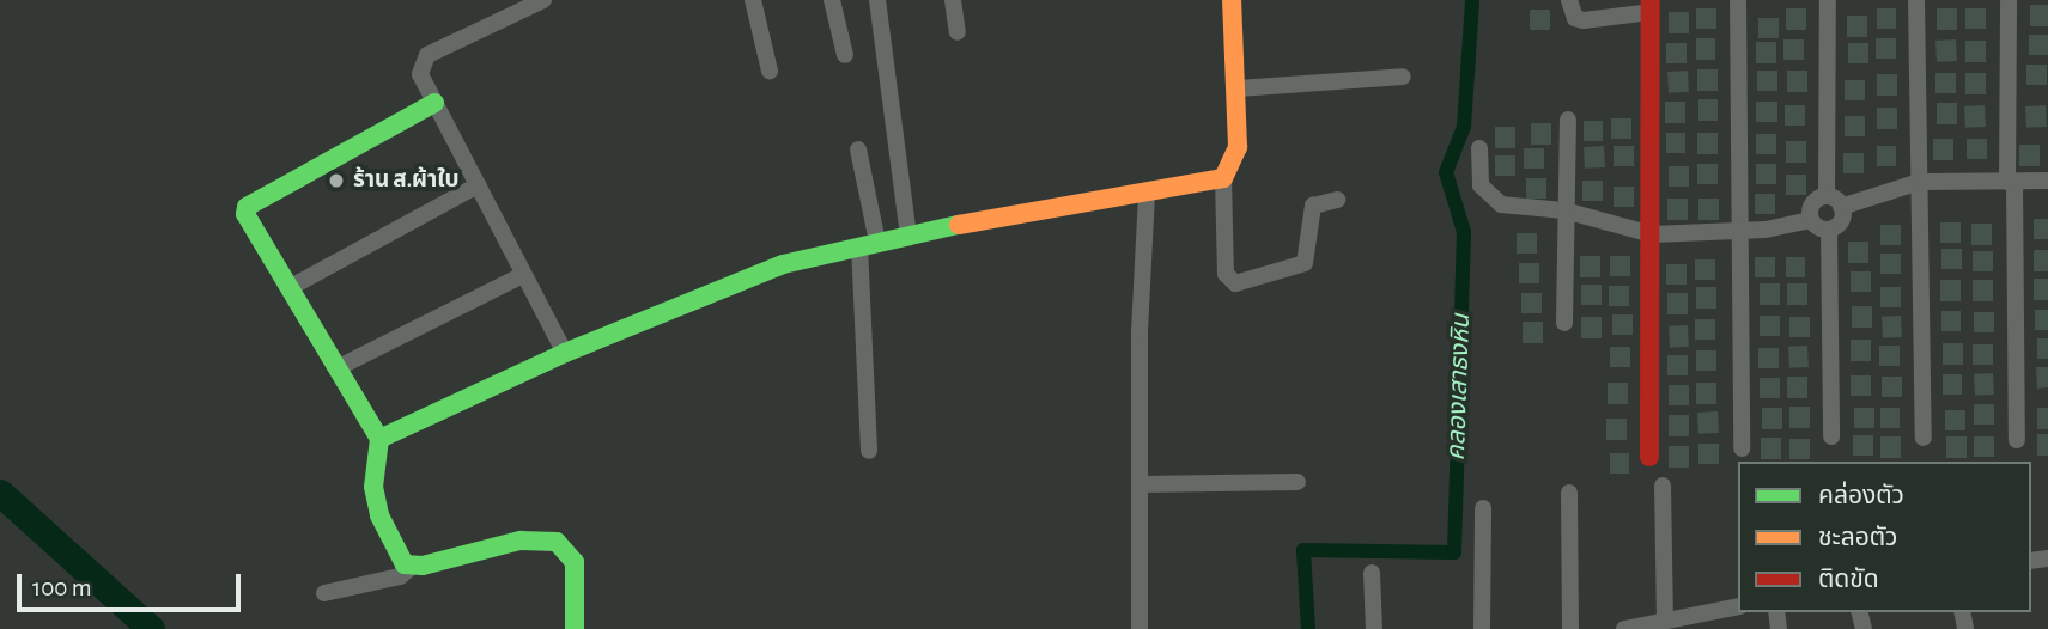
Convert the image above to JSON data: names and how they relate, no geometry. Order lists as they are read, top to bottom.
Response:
{
  "water": ["คลองเสาธงหิน"],
  "places": ["ร้าน ส.ผ้าใบ"],
  "legend": ["คล่องตัว", "ชะลอตัว", "ติดขัด"],
  "scale_bar": "100 m"
}
